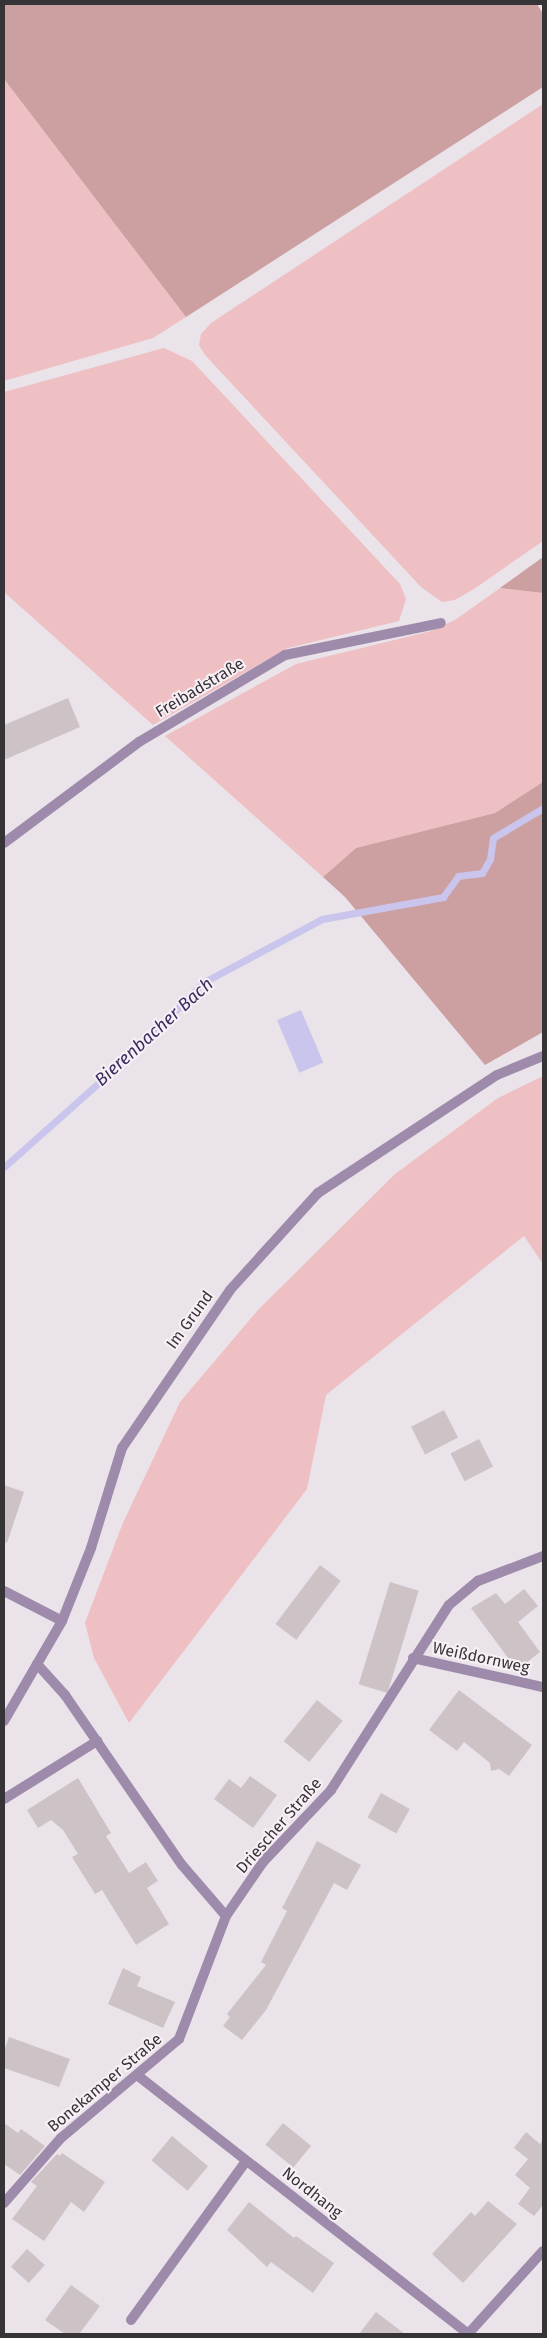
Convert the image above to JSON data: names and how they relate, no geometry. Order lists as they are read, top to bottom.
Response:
{
  "streets": {
    "street": [
      "Freibadstraße",
      "Im Grund",
      "Weißdornweg",
      "Driescher Straße",
      "Bonekamper Straße",
      "Nordhang"
    ]
  },
  "crossings": [
    ["Weißdornweg", "Driescher Straße"],
    ["Driescher Straße", "Bonekamper Straße"],
    ["Bonekamper Straße", "Nordhang"]
  ],
  "water": ["Bierenbacher Bach"]
}
